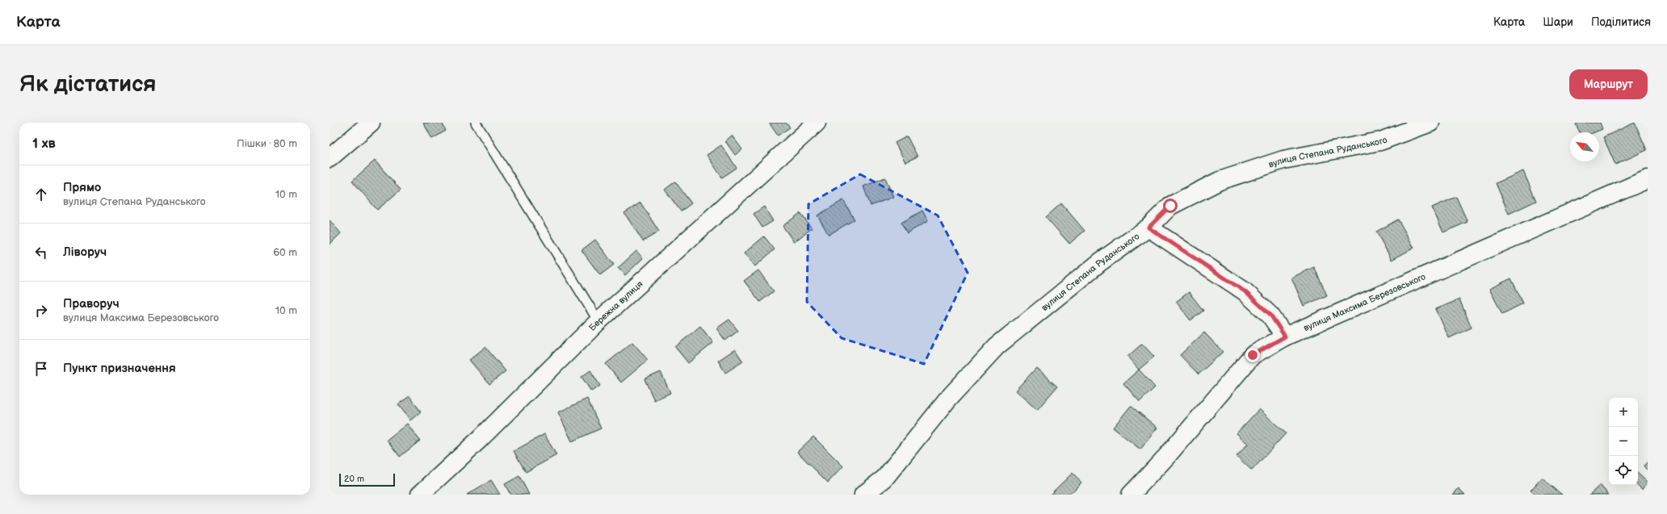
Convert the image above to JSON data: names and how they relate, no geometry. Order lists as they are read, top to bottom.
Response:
{
  "streets": {
    "street": ["вулиця Степана Руданського", "вулиця Максима Березовського", "Бережна вулиця"]
  },
  "scale_bar": "20 m",
  "north": "top left",
  "page": {
    "header": "Карта",
    "nav": ["Карта", "Шари", "Поділитися"],
    "buttons": "Маршрут",
    "title": "Як дістатися",
    "heading": ["1 хв", "Пішки · 80 m"],
    "list": [
      ["Прямо", "вулиця Степана Руданського", "10 m"],
      ["Ліворуч", "60 m"],
      ["Праворуч", "вулиця Максима Березовського", "10 m"],
      "Пункт призначення"
    ],
    "map_buttons": ["+", "−"],
    "scale": "20 m"
  }
}
